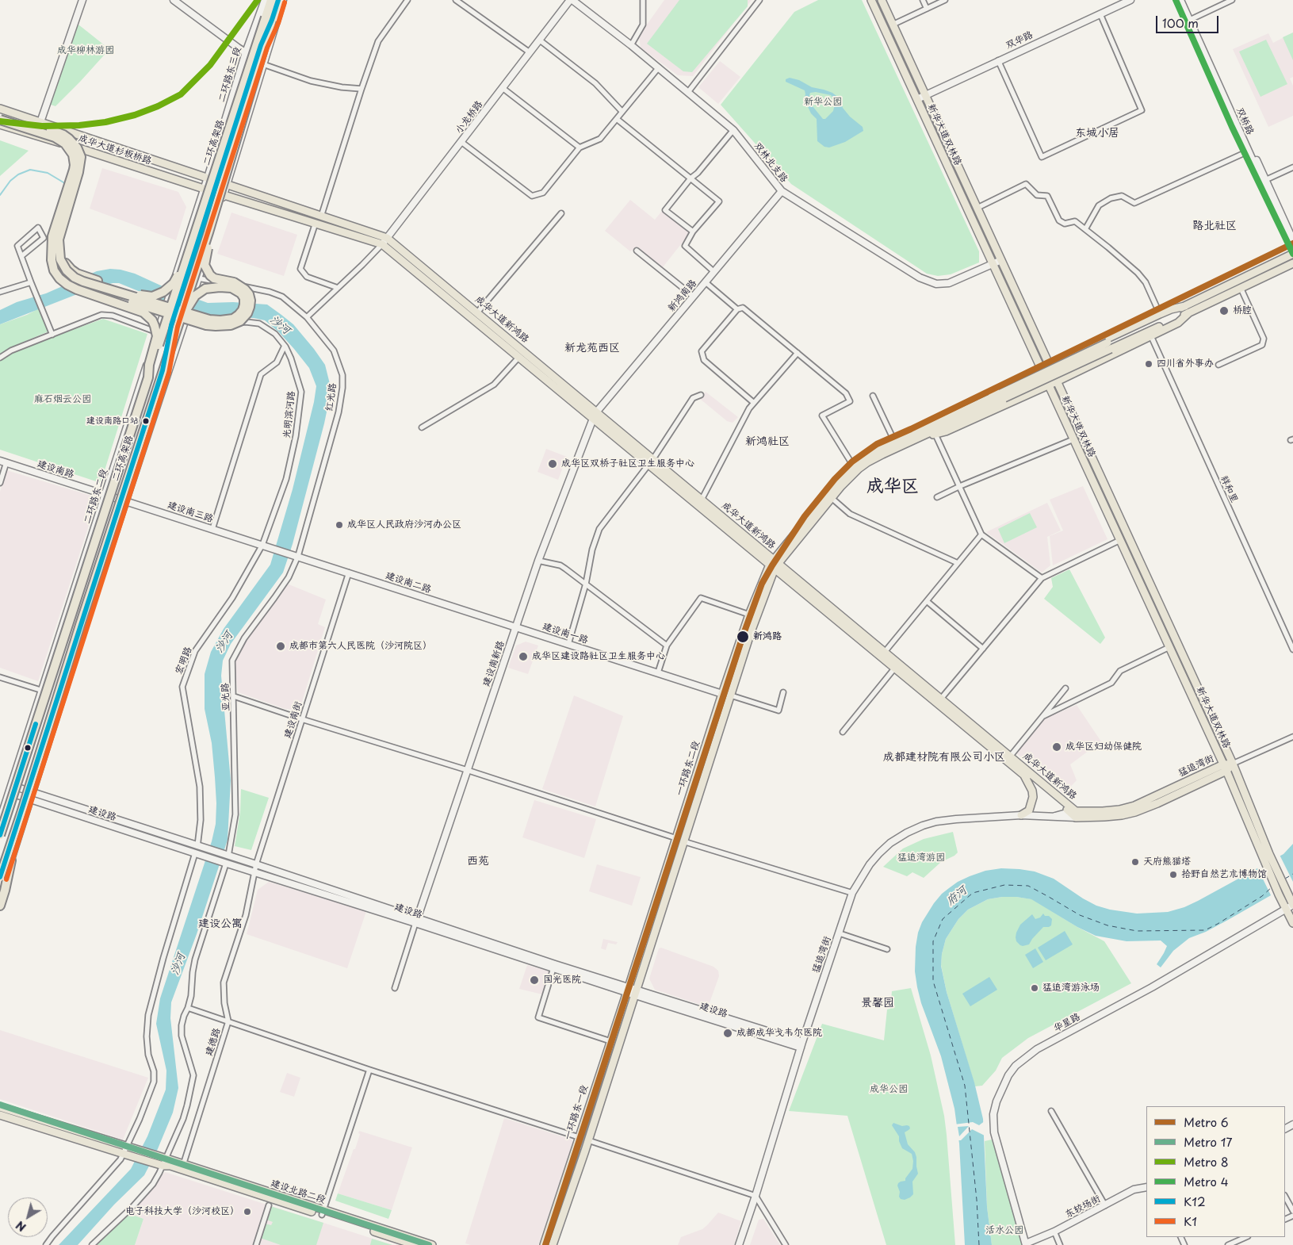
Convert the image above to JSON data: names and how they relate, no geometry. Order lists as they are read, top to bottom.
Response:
{
  "streets": {
    "highway": ["二环高架路"],
    "main road": [
      "新华大道双林路",
      "成华大道杉板桥路",
      "成华大道新鸿路",
      "猛追湾街",
      "一环路东二段",
      "一环路东一段",
      "建设北路二段"
    ],
    "street": [
      "双华路",
      "二环路东三段",
      "小龙桥路",
      "双桥路",
      "双林北支路",
      "新鸿南路",
      "红光路",
      "光明滨河路",
      "建设南路",
      "祥和里",
      "二环路东二段",
      "建设南三路",
      "建设南二路",
      "建设南一路",
      "宏明路",
      "建设南新路",
      "亚光路",
      "建设南街",
      "建设路",
      "华星路",
      "建德路",
      "东较场街"
    ]
  },
  "crossings": [
    ["双华路", "新华大道双林路"],
    ["二环路东三段", "成华大道杉板桥路"],
    ["二环路东三段", "成华大道新鸿路"],
    ["二环路东三段", "二环路东二段"],
    ["小龙桥路", "双林北支路"],
    ["小龙桥路", "成华大道新鸿路"],
    ["新华大道双林路", "双林北支路"],
    ["新华大道双林路", "猛追湾街"],
    ["成华大道杉板桥路", "成华大道新鸿路"],
    ["成华大道杉板桥路", "二环路东二段"],
    ["双林北支路", "新鸿南路"],
    ["新鸿南路", "成华大道新鸿路"],
    ["新鸿南路", "建设南新路"],
    ["成华大道新鸿路", "二环路东二段"],
    ["成华大道新鸿路", "建设南新路"],
    ["成华大道新鸿路", "猛追湾街"],
    ["成华大道新鸿路", "一环路东二段"],
    ["红光路", "建设南二路"],
    ["红光路", "亚光路"],
    ["光明滨河路", "建设南三路"],
    ["光明滨河路", "宏明路"],
    ["建设南路", "二环路东二段"],
    ["建设南路", "建设南三路"],
    ["二环路东二段", "建设南三路"],
    ["二环路东二段", "建设路"],
    ["建设南三路", "宏明路"],
    ["建设南二路", "建设南一路"],
    ["建设南二路", "建设南新路"],
    ["建设南二路", "亚光路"],
    ["建设南二路", "建设南街"],
    ["建设南一路", "建设南新路"],
    ["建设南一路", "一环路东二段"],
    ["宏明路", "建设路"],
    ["建设南新路", "建设路"],
    ["亚光路", "建设路"],
    ["建设南街", "建设路"],
    ["建设南街", "建德路"],
    ["猛追湾街", "建设路"],
    ["一环路东二段", "建设路"],
    ["一环路东二段", "一环路东一段"],
    ["建设路", "建德路"],
    ["建设路", "一环路东一段"],
    ["华星路", "东较场街"],
    ["建德路", "建设北路二段"]
  ],
  "districts": [
    "东城小居",
    "路北社区",
    "新龙苑西区",
    "新鸿社区",
    "成华区",
    "成都建材院有限公司小区",
    "西苑",
    "建设公寓",
    "景馨园"
  ],
  "water": ["沙河", "府河"],
  "parks": [
    "成华柳林游园",
    "新华公园",
    "麻石烟云公园",
    "猛追湾游园",
    "成华公园",
    "活水公园"
  ],
  "places": [
    "桥腔",
    "四川省外事办",
    "建设南路口站",
    "成华区双桥子社区卫生服务中心",
    "成华区人民政府沙河办公区",
    "新鸿路",
    "成都市第六人民医院（沙河院区）",
    "成华区建设路社区卫生服务中心",
    "成华区妇幼保健院",
    "天府熊猫塔",
    "拾野自然艺术博物馆",
    "国光医院",
    "猛追湾游泳场",
    "成都成华戈韦尔医院",
    "电子科技大学（沙河校区）"
  ],
  "lines": [
    "metro line 8",
    "metro line 4",
    "transit line K12",
    "transit line K1",
    "metro line 6",
    "metro line 17"
  ],
  "legend": [
    "Metro 6",
    "Metro 17",
    "Metro 8",
    "Metro 4",
    "K12",
    "K1"
  ],
  "scale_bar": "100 m",
  "north": "bottom left"
}
